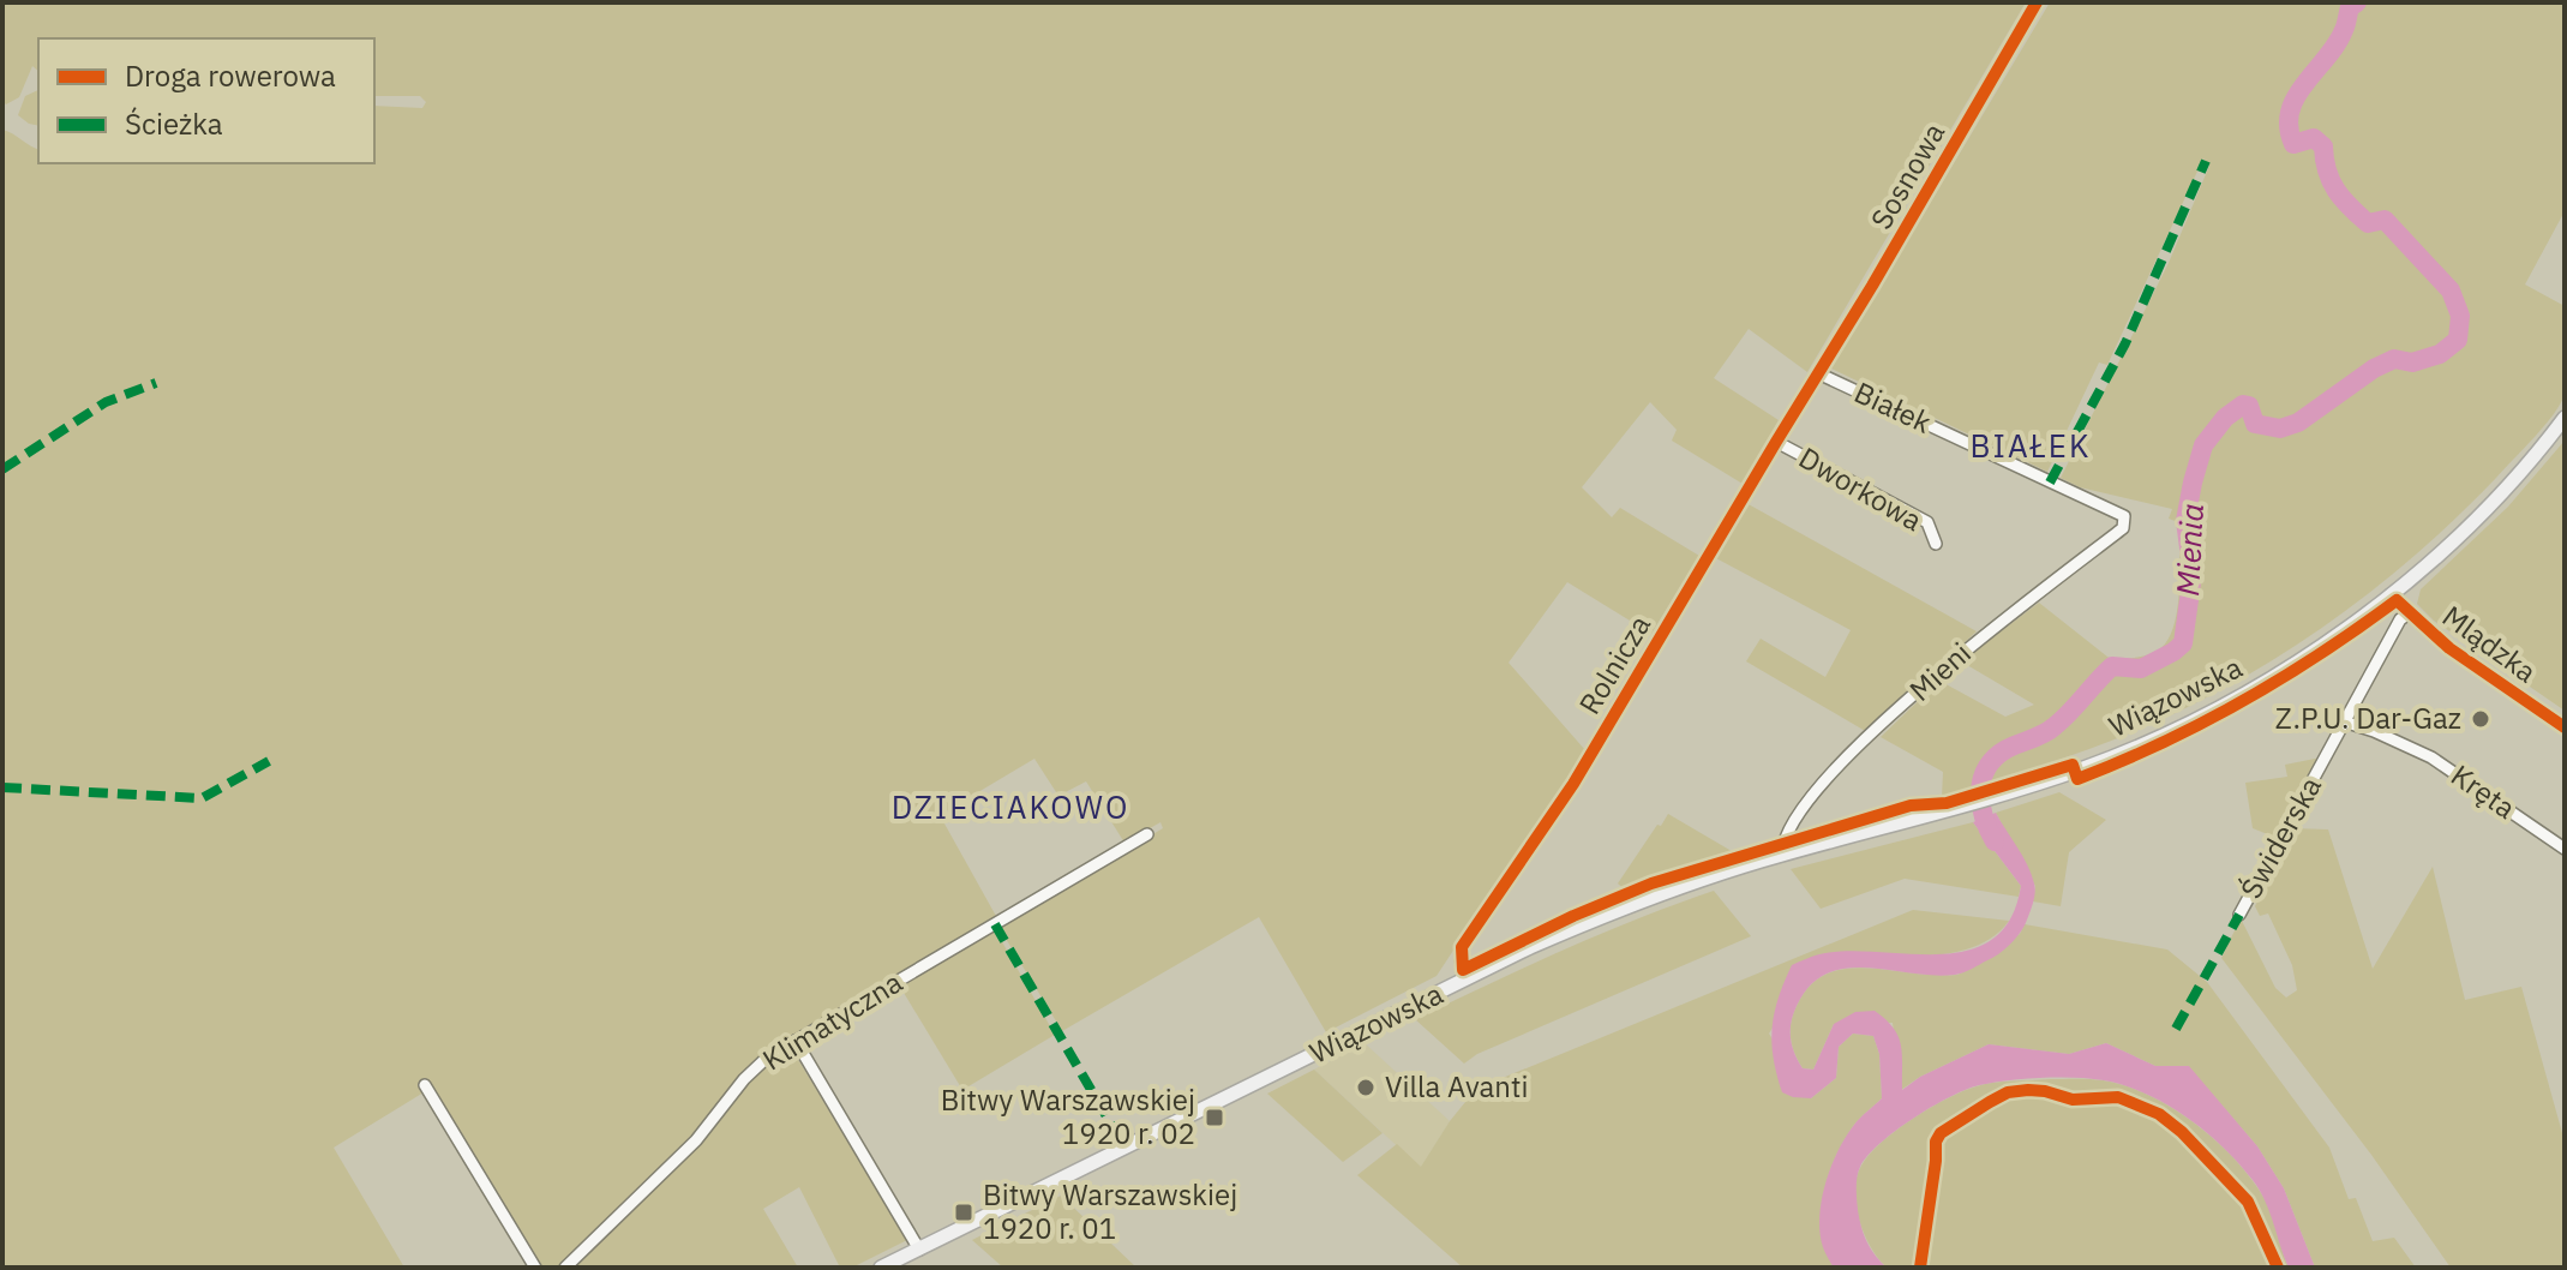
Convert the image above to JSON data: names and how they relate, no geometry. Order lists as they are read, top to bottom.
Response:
{
  "streets": {
    "main road": ["Wiązowska"],
    "street": [
      "Sosnowa",
      "Białek",
      "Dworkowa",
      "Mlądzka",
      "Rolnicza",
      "Mieni",
      "Kręta",
      "Świderska",
      "Klimatyczna"
    ]
  },
  "crossings": [
    ["Sosnowa", "Białek"],
    ["Sosnowa", "Rolnicza"],
    ["Białek", "Rolnicza"],
    ["Białek", "Mieni"],
    ["Dworkowa", "Rolnicza"],
    ["Mlądzka", "Wiązowska"],
    ["Mlądzka", "Świderska"],
    ["Rolnicza", "Wiązowska"],
    ["Mieni", "Wiązowska"],
    ["Kręta", "Świderska"]
  ],
  "districts": ["BIAŁEK", "DZIECIAKOWO"],
  "water": ["Mienia"],
  "places": {
    "other": ["Z.P.U. Dar-Gaz", "Villa Avanti"],
    "transit": ["Bitwy Warszawskiej 1920 r. 02", "Bitwy Warszawskiej 1920 r. 01"]
  },
  "legend": ["Droga rowerowa", "Ścieżka"]
}
